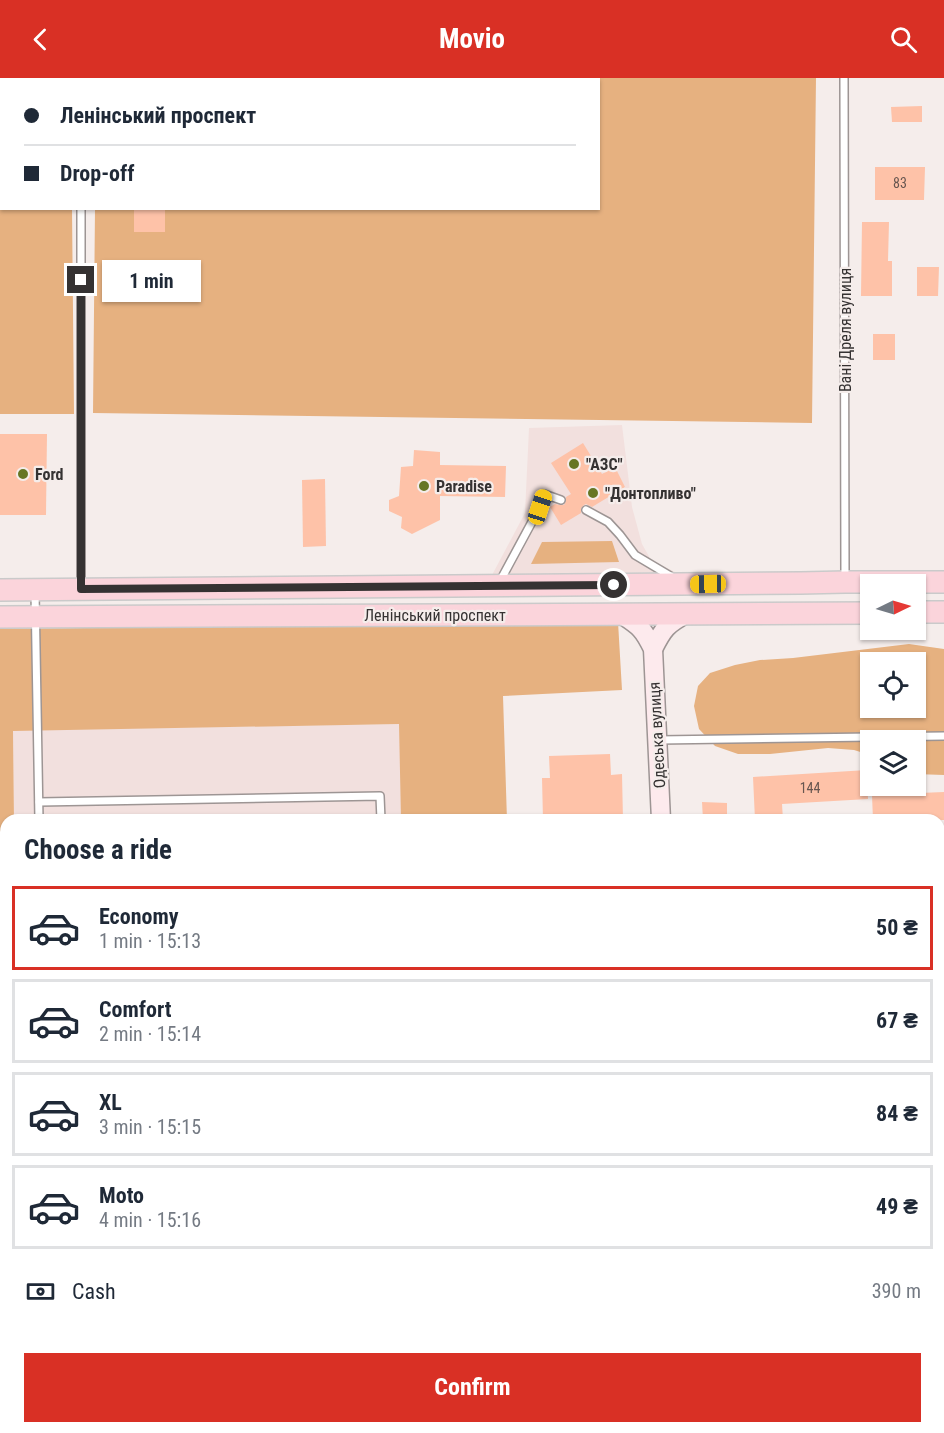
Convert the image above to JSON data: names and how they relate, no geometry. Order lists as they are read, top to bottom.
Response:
{
  "streets": {
    "main road": ["Ленінський проспект"],
    "street": ["Одеська вулиця"],
    "lane": ["Вані Дреля вулиця"]
  },
  "crossings": [
    ["Вані Дреля вулиця", "Ленінський проспект"]
  ],
  "places": [
    "\"АЗС\"",
    "Ford",
    "Paradise",
    "\"Донтопливо\""
  ],
  "house_numbers": ["83", "144"],
  "north": "right",
  "page": {
    "header": "Movio",
    "banner": ["Ленінський проспект", "Drop-off"],
    "bubble": "1 min",
    "heading": "Choose a ride",
    "list": [
      {
        "name": "Economy",
        "note": "1 min · 15:13",
        "value": "50 ₴"
      },
      {
        "name": "Comfort",
        "note": "2 min · 15:14",
        "value": "67 ₴"
      },
      {
        "name": "XL",
        "note": "3 min · 15:15",
        "value": "84 ₴"
      },
      {
        "name": "Moto",
        "note": "4 min · 15:16",
        "value": "49 ₴"
      }
    ],
    "pay": ["Cash", "390 m"],
    "buttons": "Confirm"
  }
}
